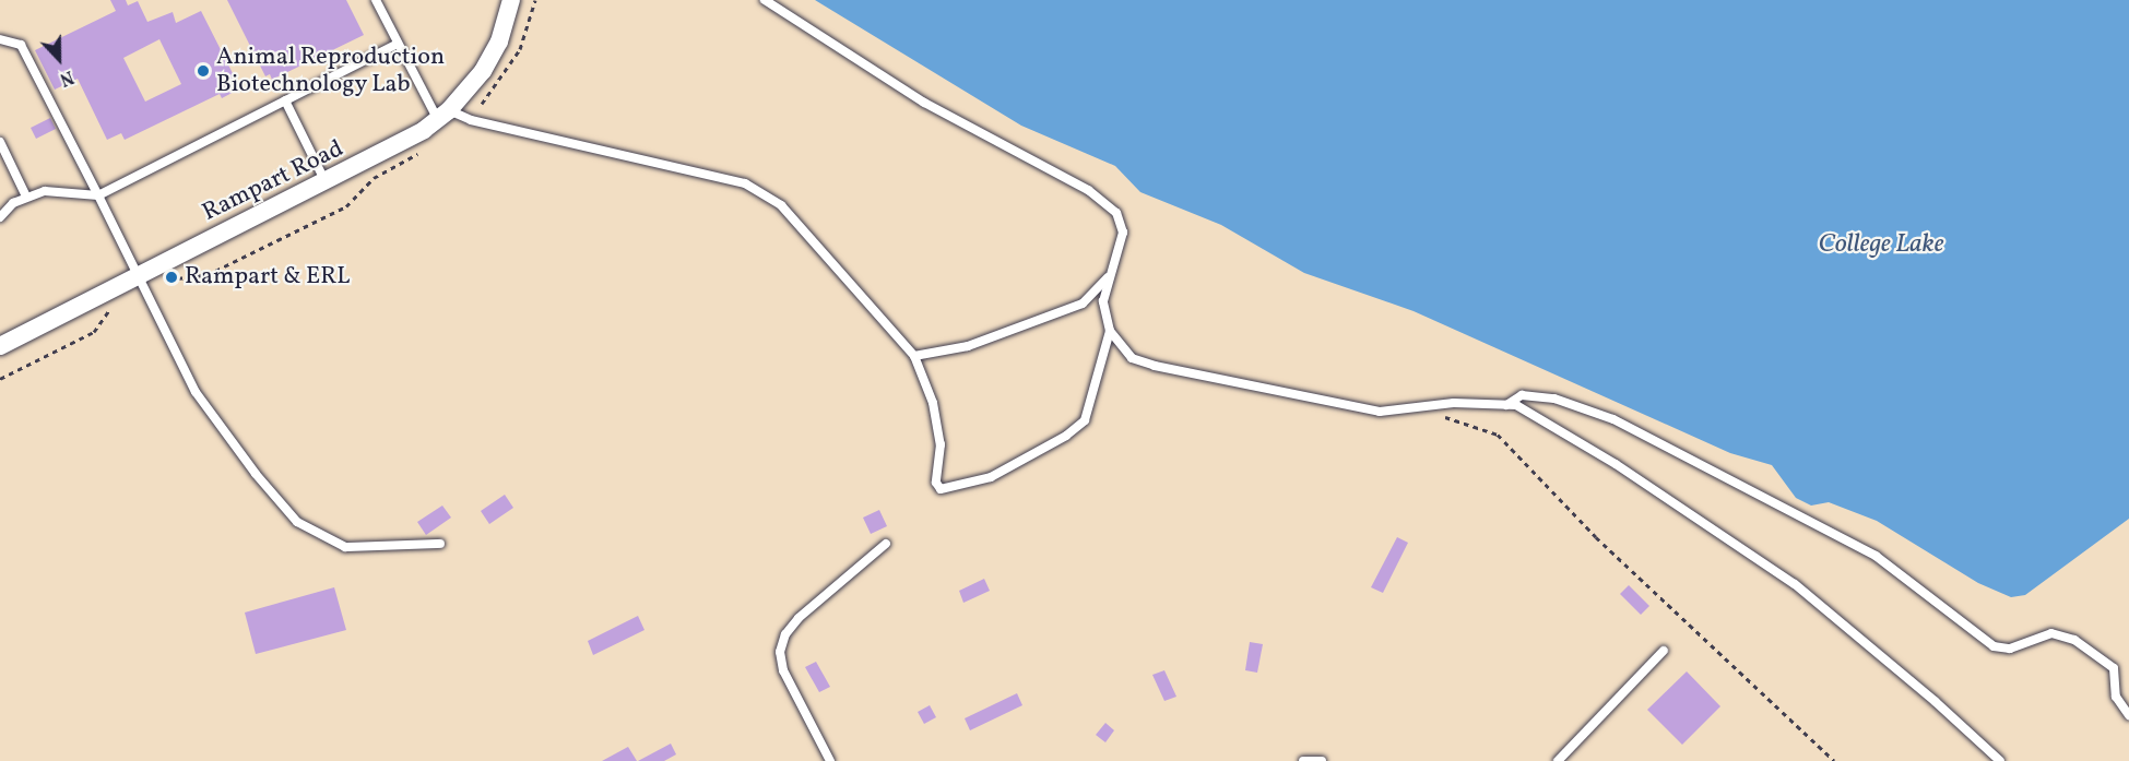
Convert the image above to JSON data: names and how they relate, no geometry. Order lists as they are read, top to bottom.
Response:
{
  "streets": {
    "street": ["Rampart Road"]
  },
  "water": ["College Lake"],
  "places": ["Animal Reproduction Biotechnology Lab", "Rampart & ERL"],
  "north": "bottom"
}
